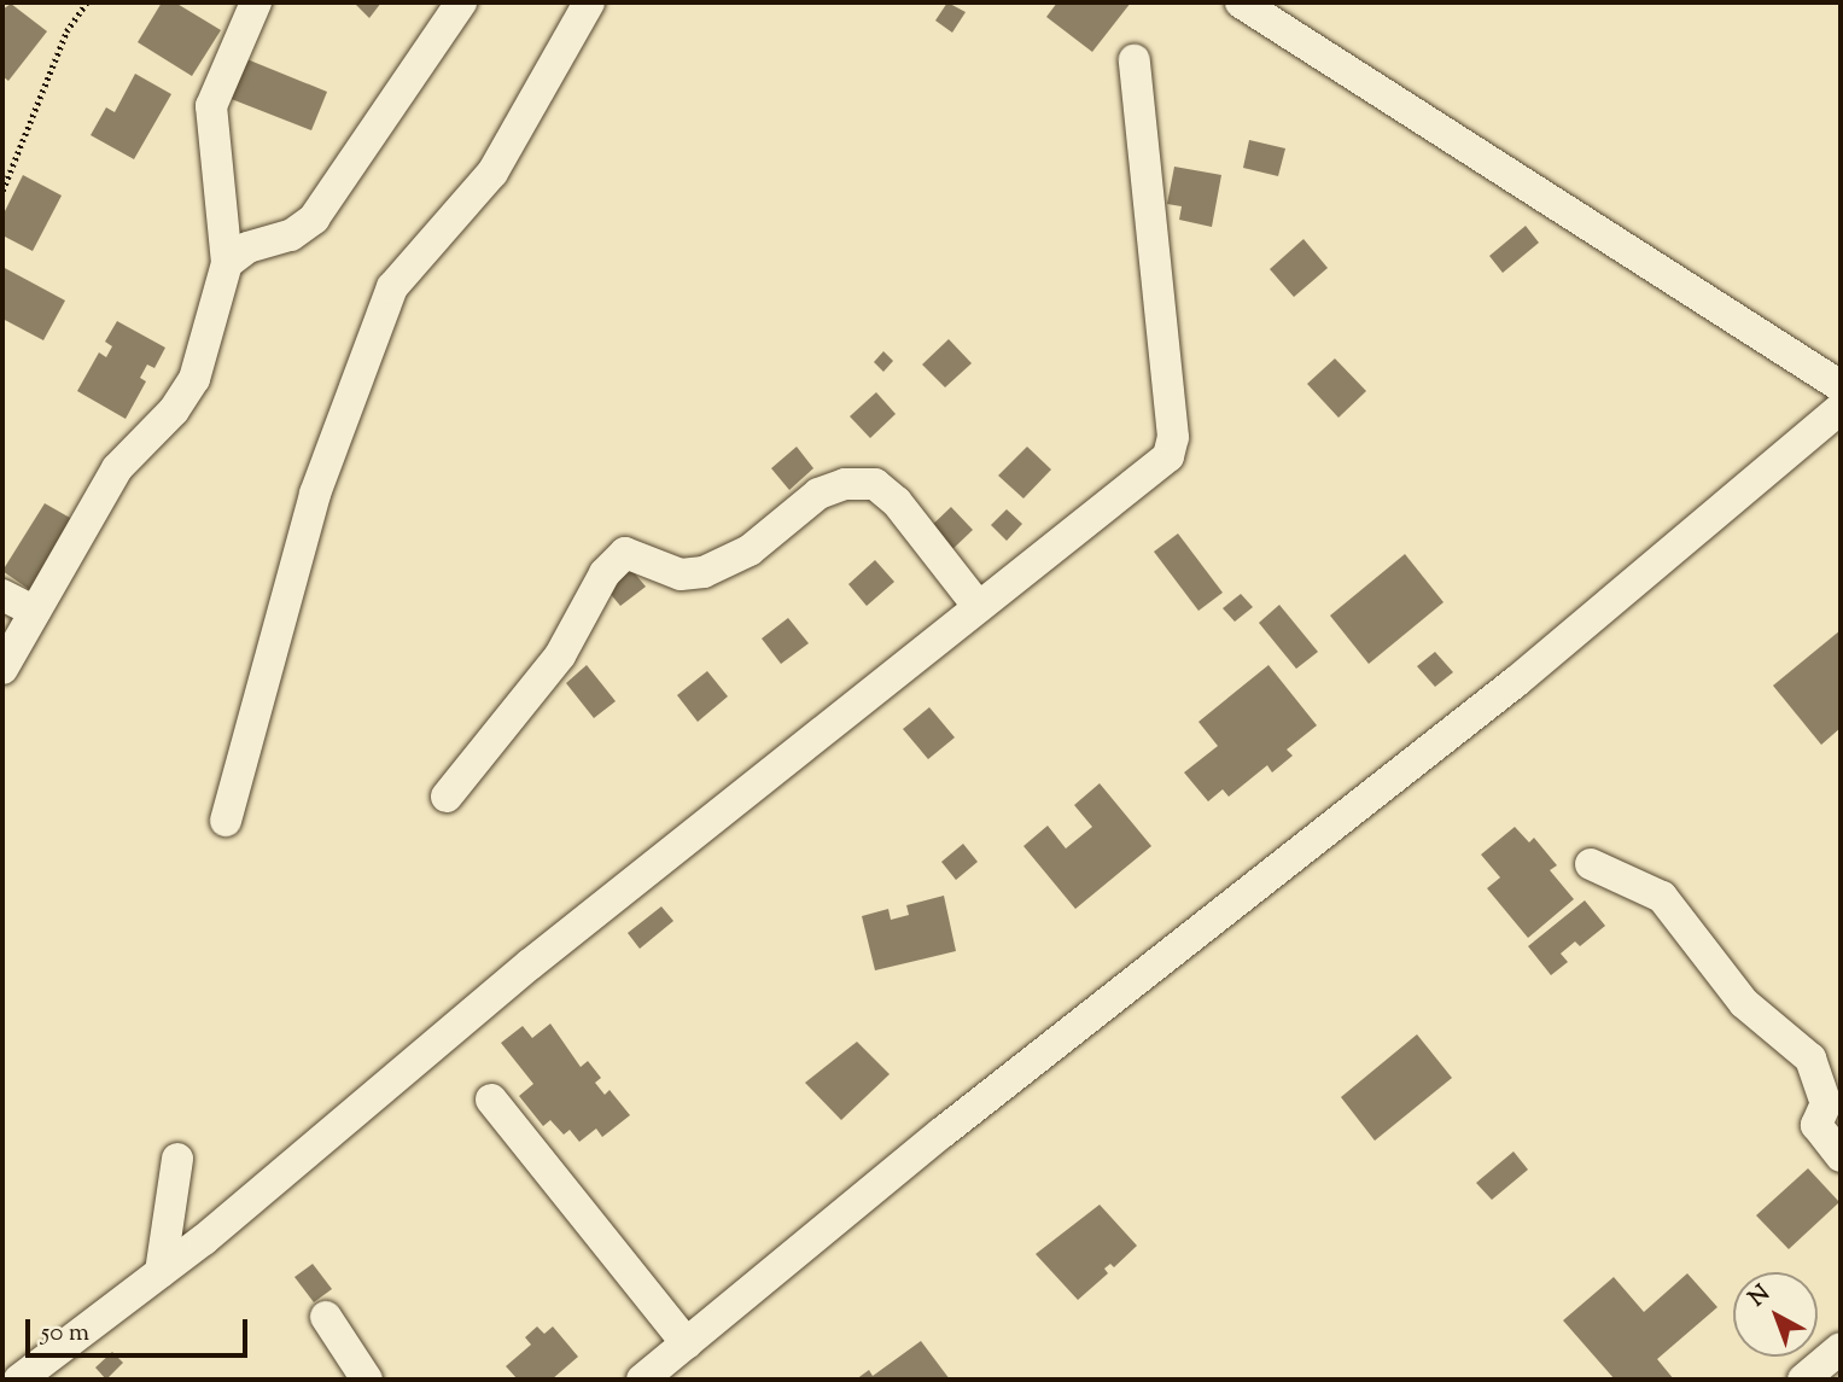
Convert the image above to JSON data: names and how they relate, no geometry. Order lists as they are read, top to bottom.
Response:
{
  "scale_bar": "50 m",
  "north": "top left"
}
